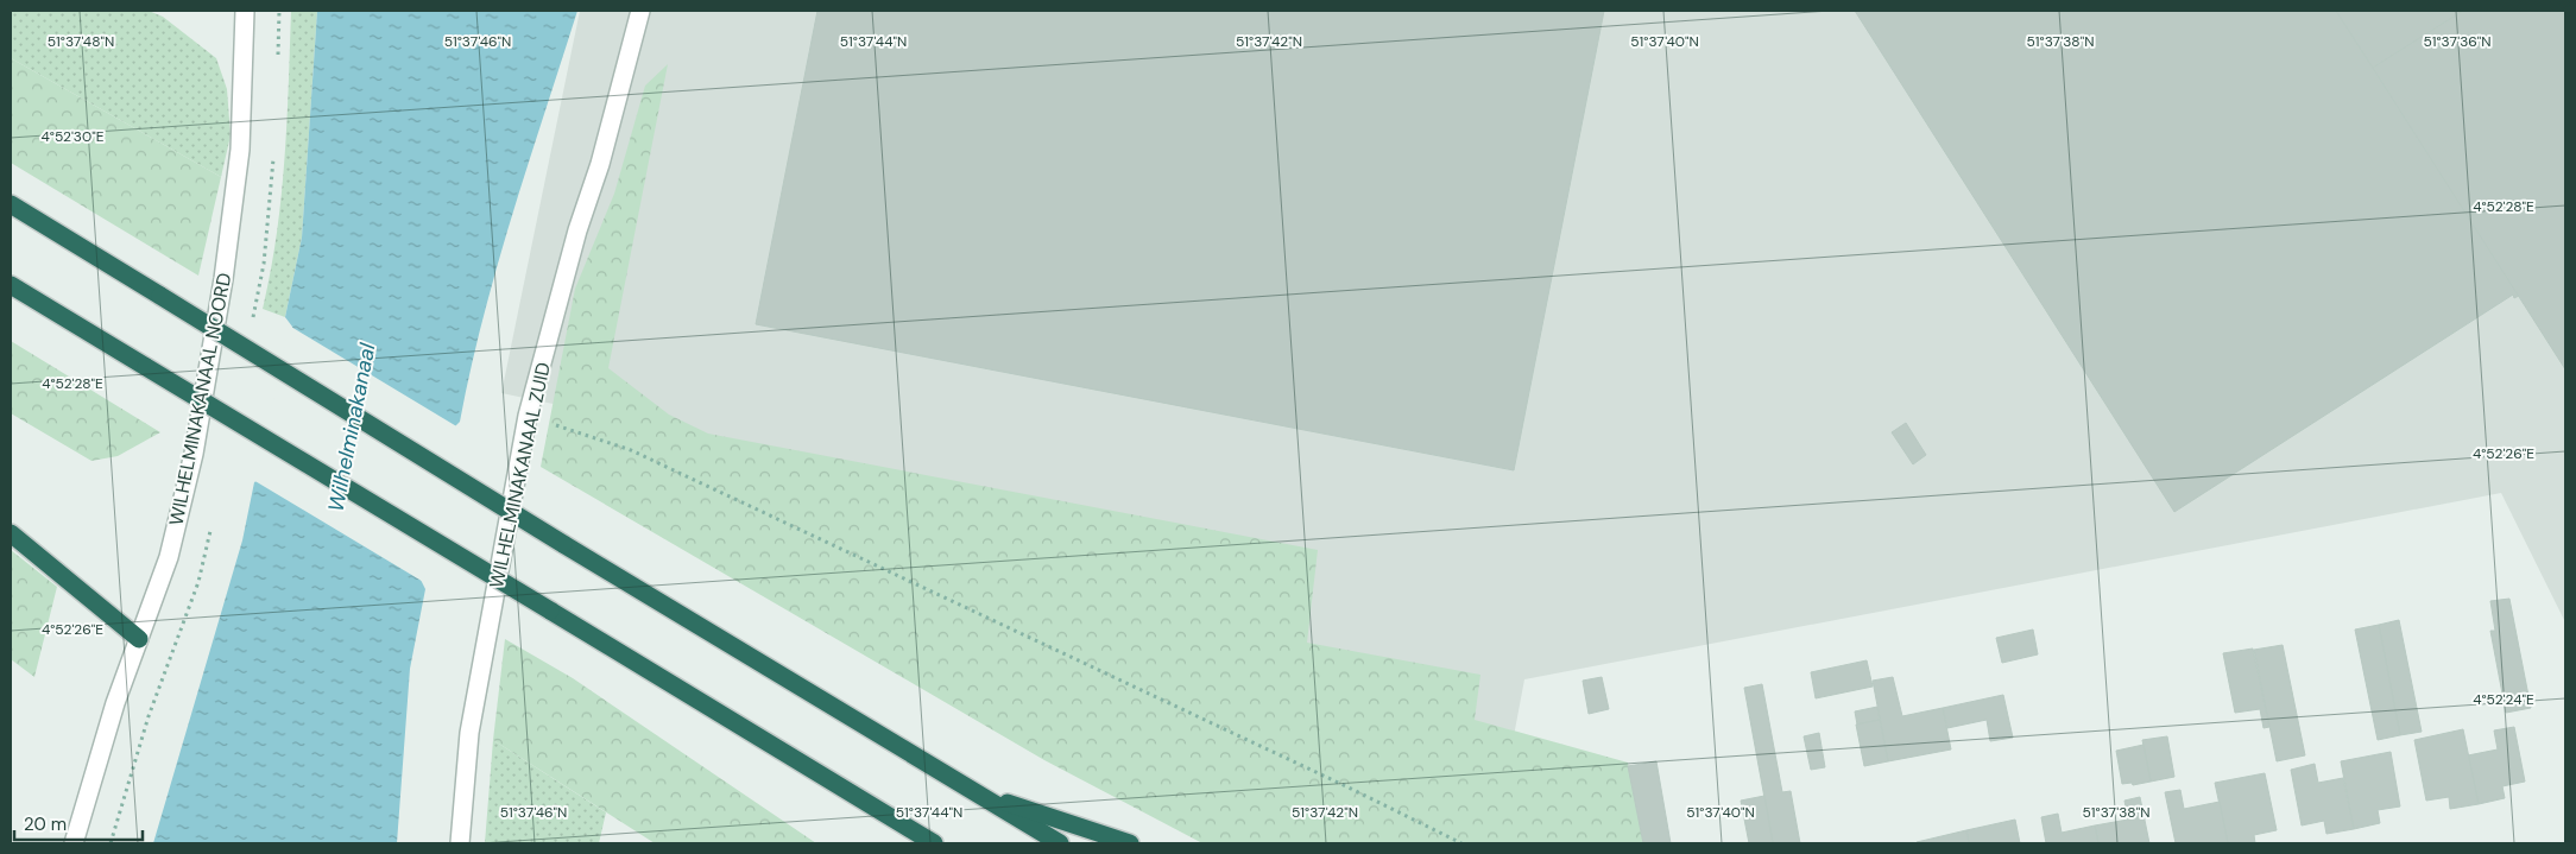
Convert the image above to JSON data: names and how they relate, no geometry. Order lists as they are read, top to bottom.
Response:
{
  "streets": {
    "street": ["WILHELMINAKANAAL NOORD", "WILHELMINAKANAAL ZUID"]
  },
  "water": ["Wilhelminakanaal"],
  "scale_bar": "20 m",
  "coordinates": [
    "51°37'48\"N",
    "51°37'46\"N",
    "51°37'44\"N",
    "51°37'42\"N",
    "51°37'40\"N",
    "51°37'38\"N",
    "51°37'36\"N",
    "4°52'30\"E",
    "4°52'28\"E",
    "4°52'26\"E",
    "4°52'24\"E"
  ]
}
